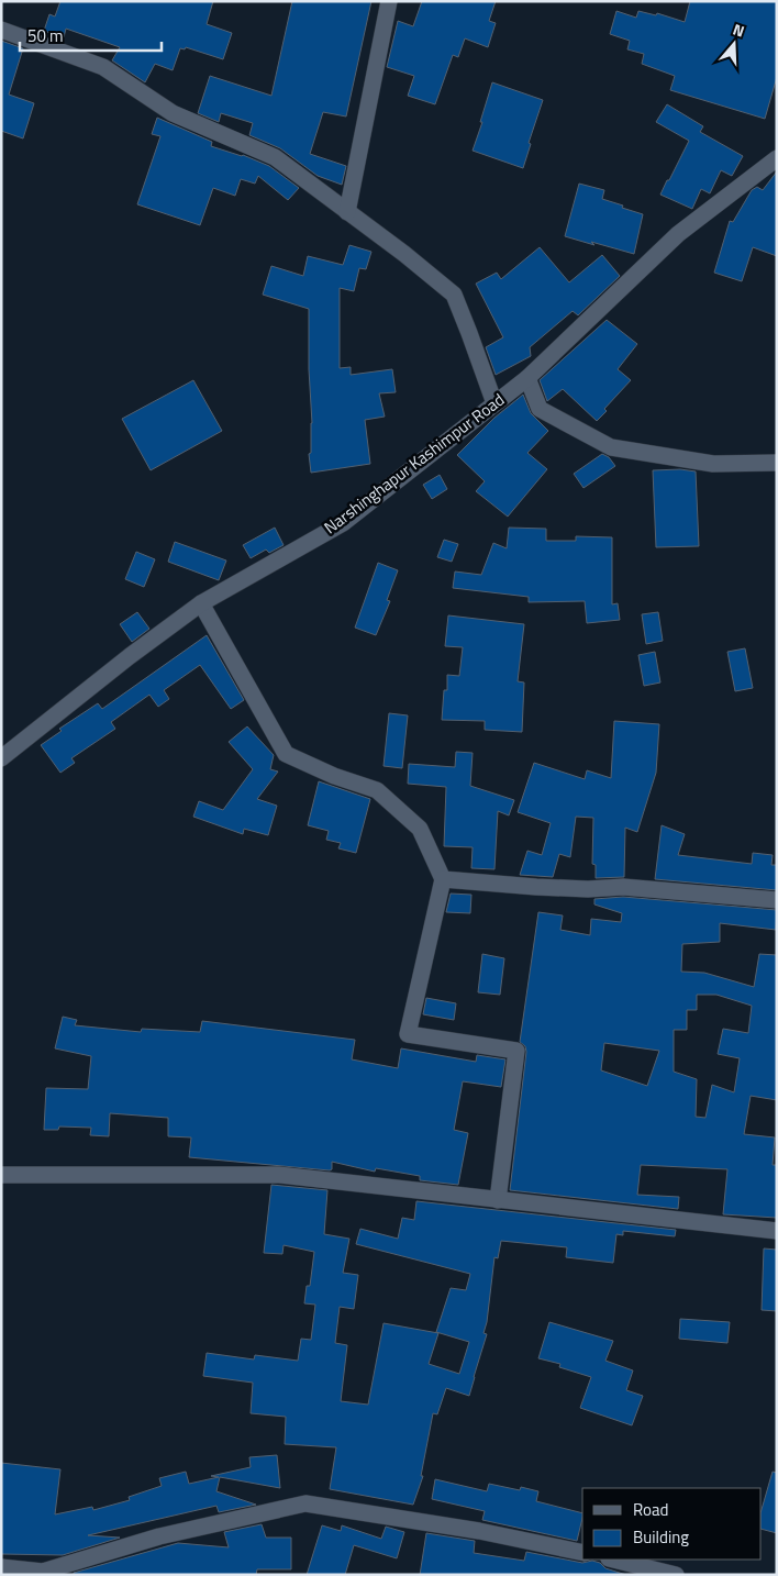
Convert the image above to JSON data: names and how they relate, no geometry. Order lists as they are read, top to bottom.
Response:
{
  "streets": {
    "street": ["Narshinghapur Kashimpur Road"]
  },
  "legend": ["Road", "Building"],
  "scale_bar": "50 m",
  "north": "top"
}
